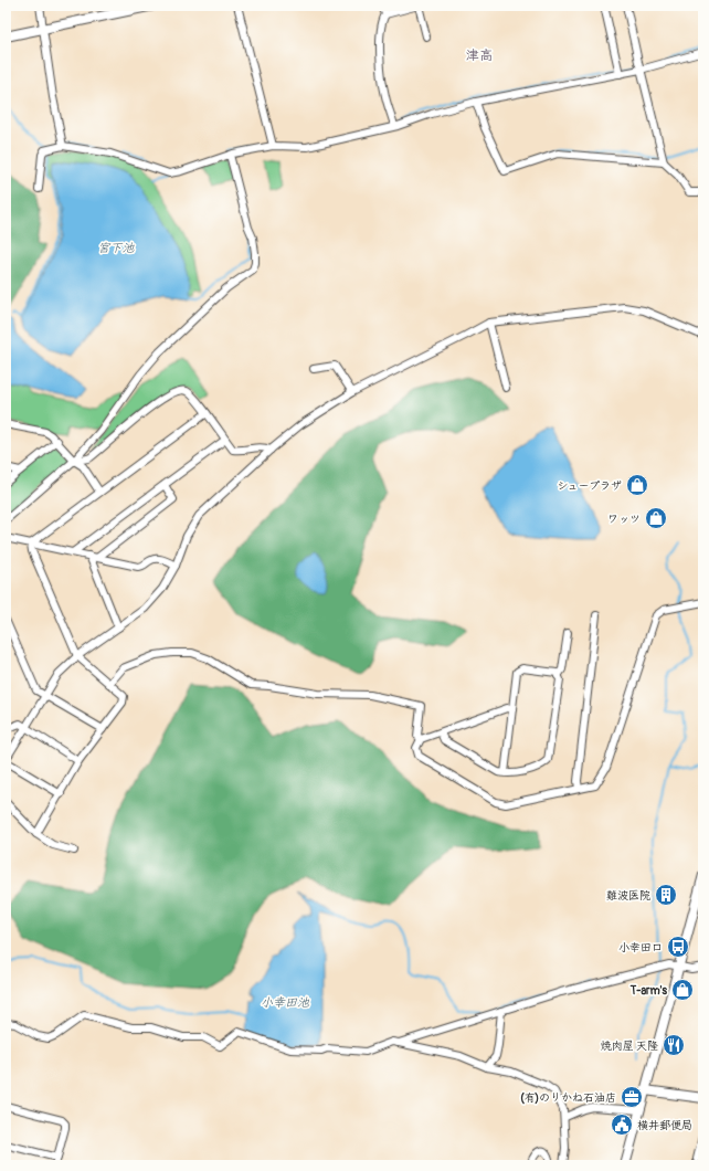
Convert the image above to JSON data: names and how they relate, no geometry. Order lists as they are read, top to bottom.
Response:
{
  "districts": ["津高"],
  "water": ["宮下池", "小幸田池"],
  "places": {
    "shop": ["シュープラザ", "ワッツ", "T-arm's"],
    "building": ["難波医院"],
    "bus stop": ["小幸田口"],
    "restaurant": ["焼肉屋 天隆"],
    "office": ["(有)のりかね石油店"],
    "public building": ["横井郵便局"]
  }
}
